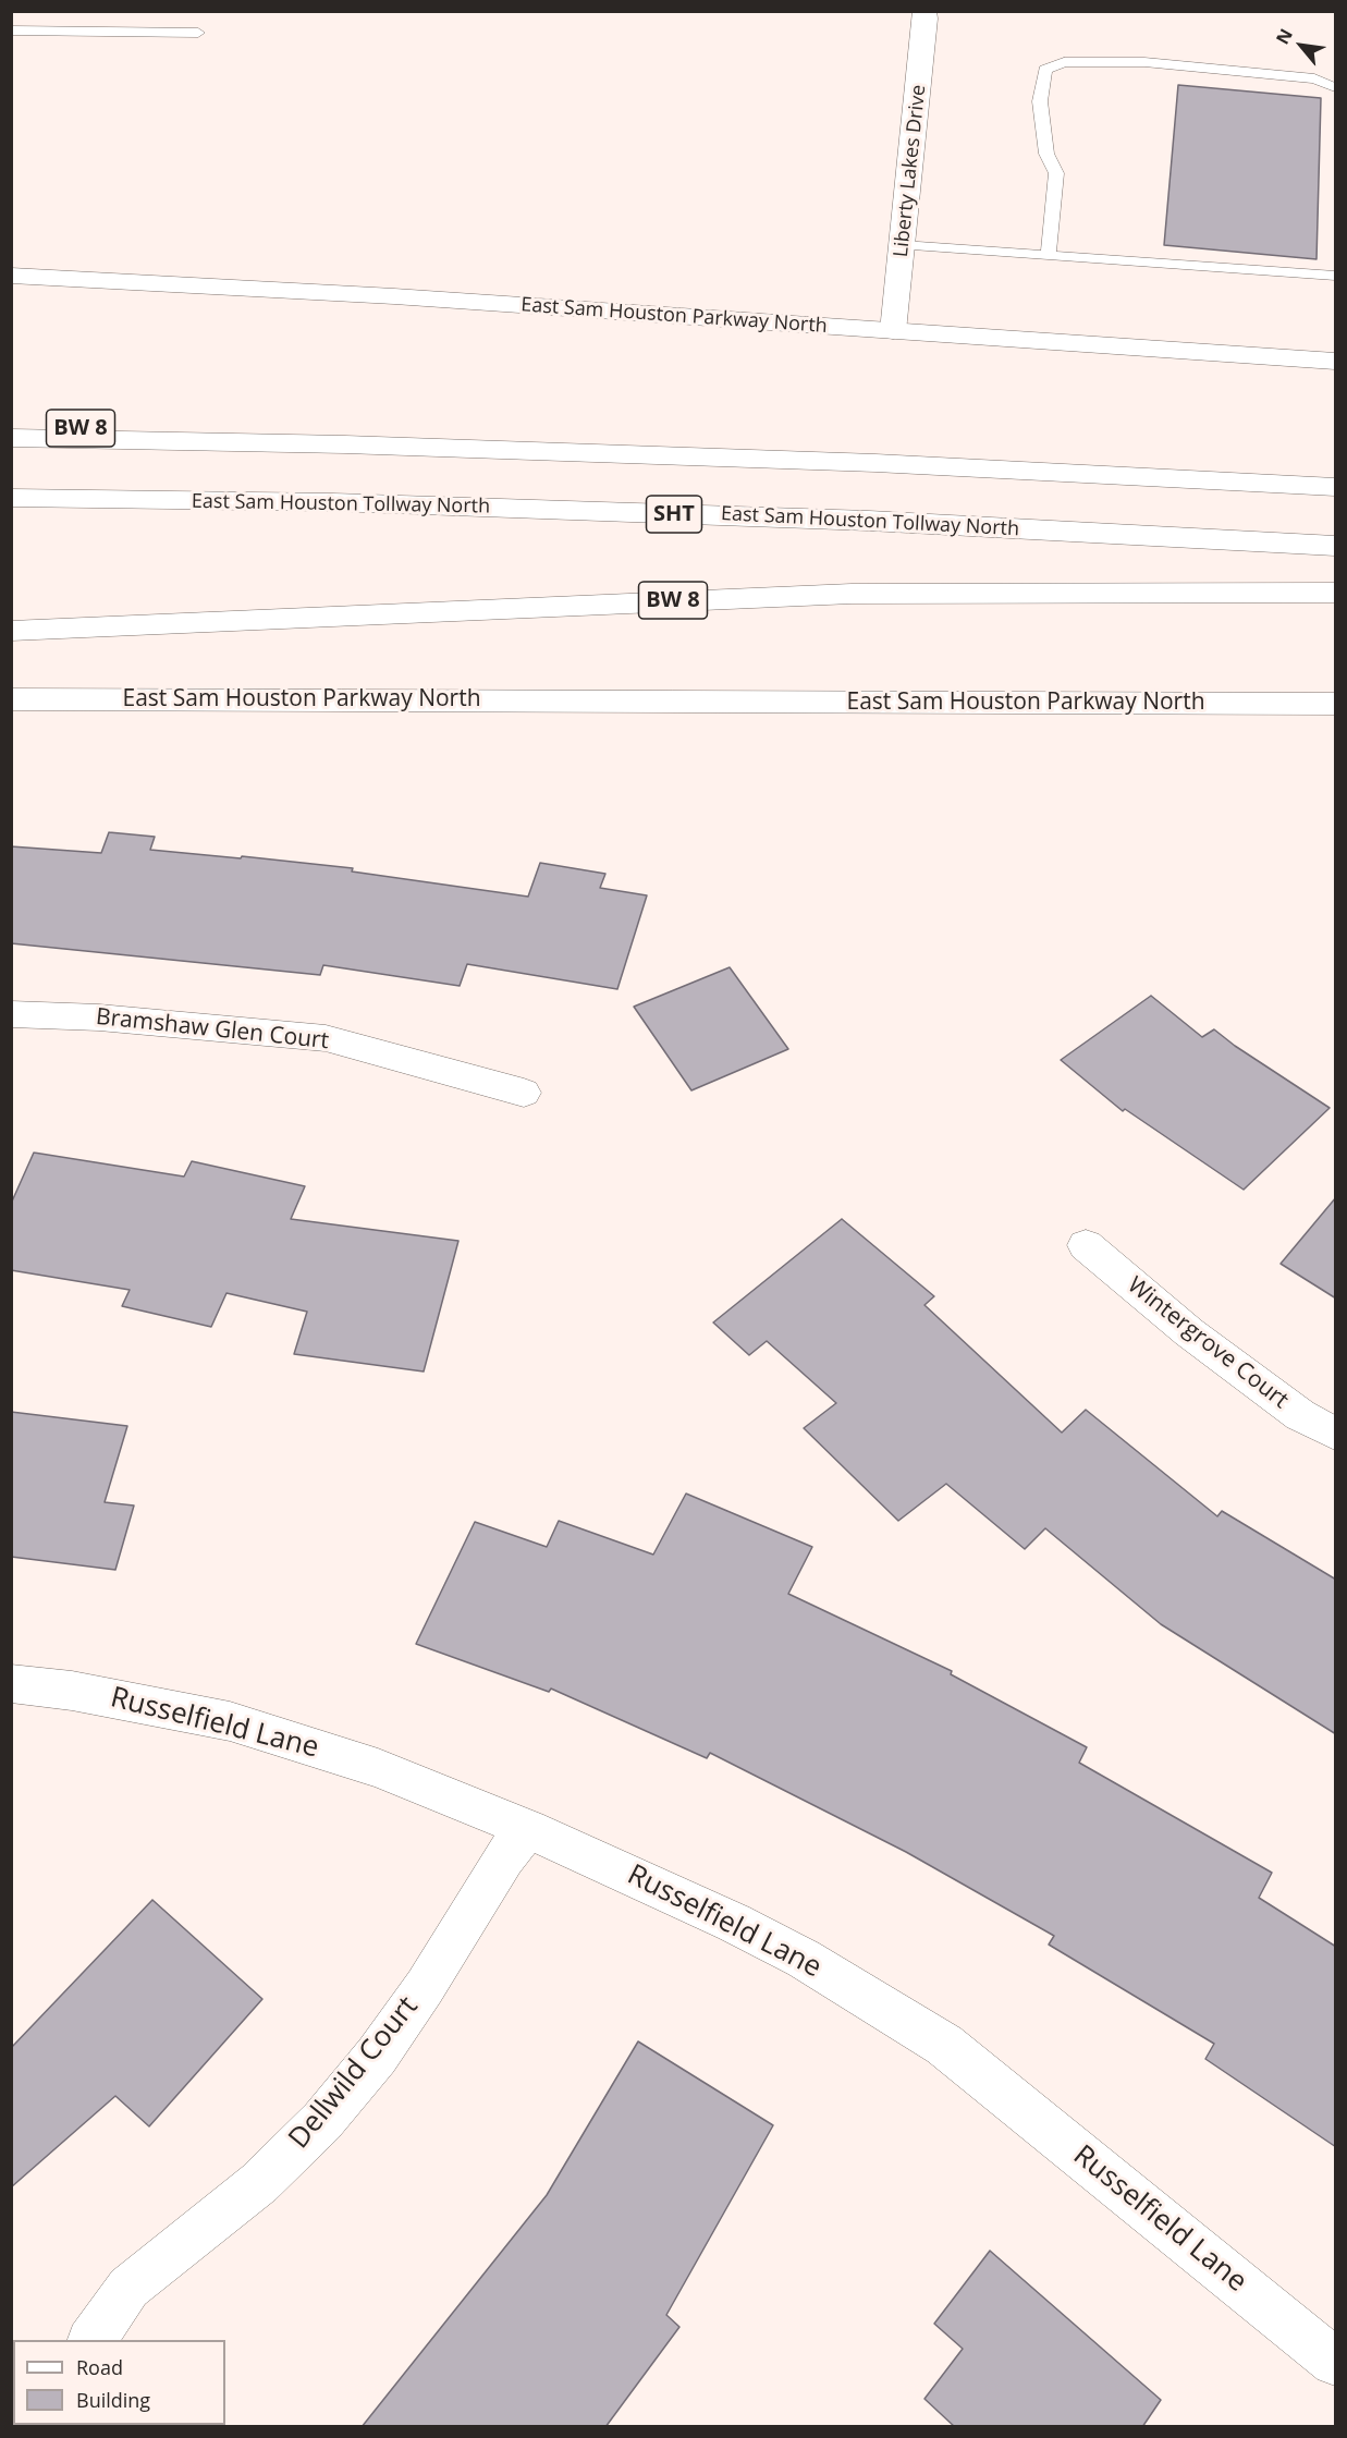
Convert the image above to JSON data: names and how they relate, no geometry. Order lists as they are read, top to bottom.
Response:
{
  "streets": {
    "main road": [
      "Liberty Lakes Drive",
      "East Sam Houston Parkway North",
      "BW 8",
      "East Sam Houston Tollway North",
      "SHT",
      "Bramshaw Glen Court",
      "Wintergrove Court",
      "Russelfield Lane",
      "Dellwild Court"
    ]
  },
  "crossings": [
    ["Liberty Lakes Drive", "East Sam Houston Parkway North"],
    ["Russelfield Lane", "Dellwild Court"]
  ],
  "legend": ["Road", "Building"],
  "north": "top left"
}
